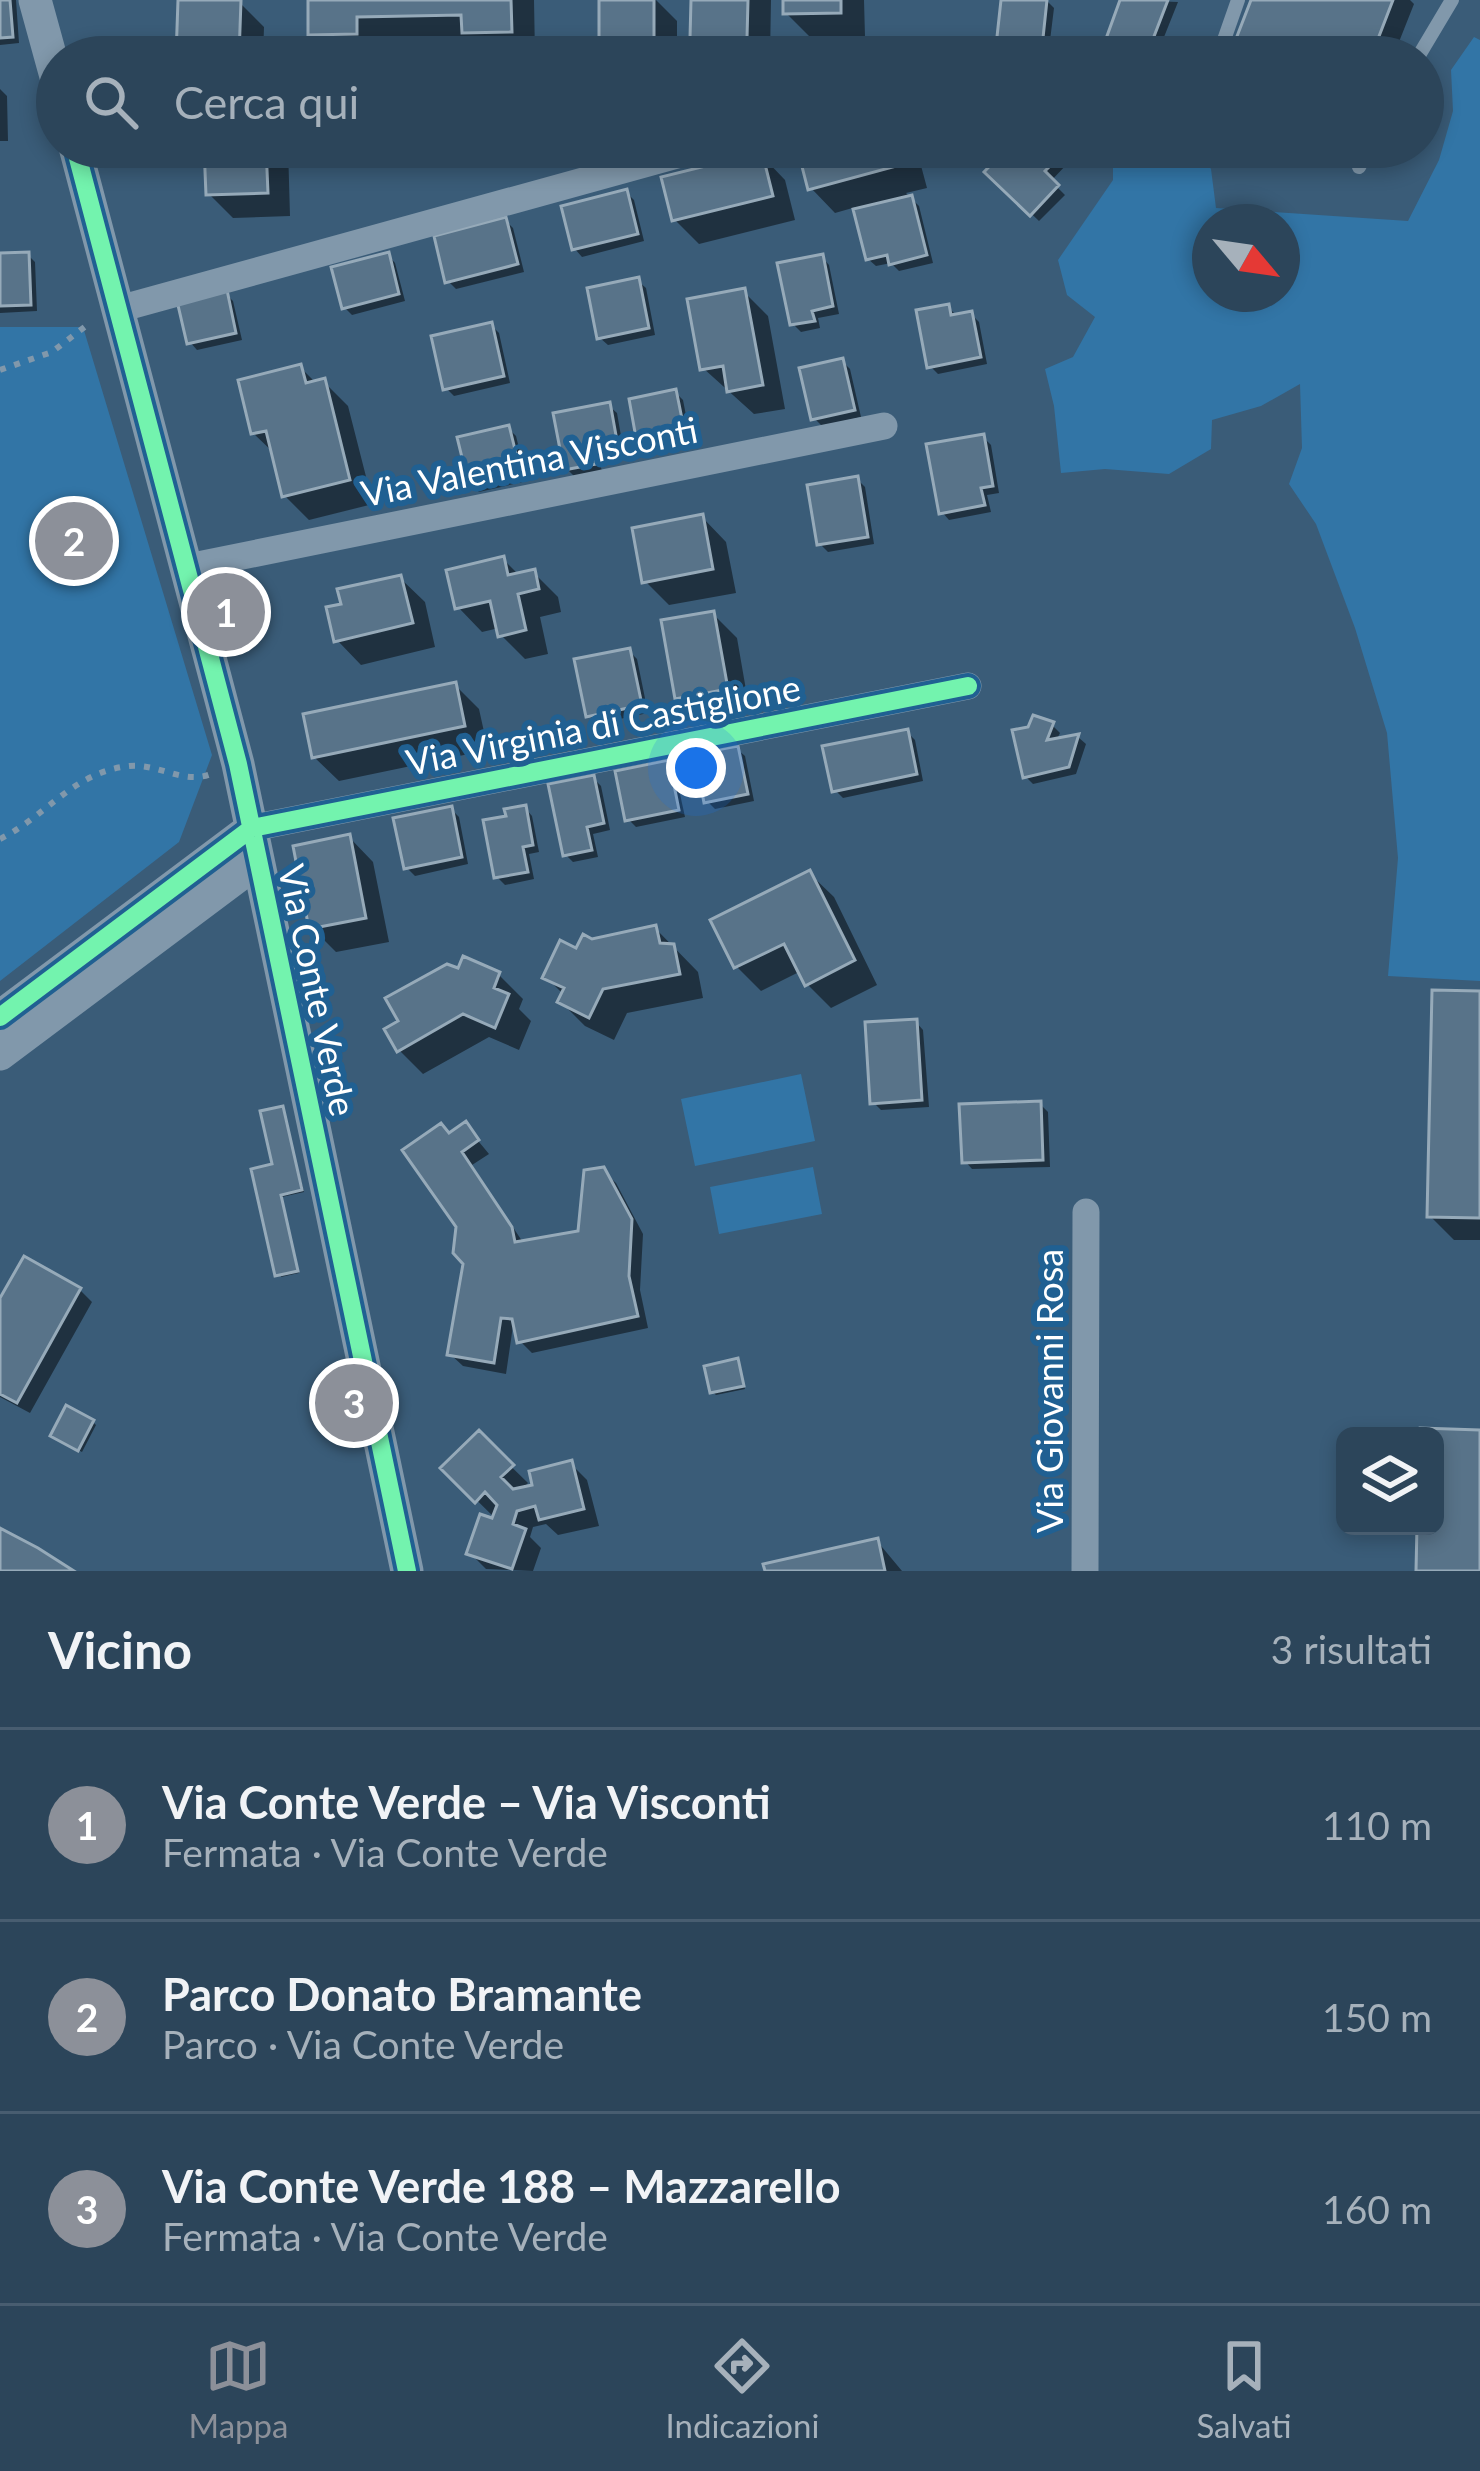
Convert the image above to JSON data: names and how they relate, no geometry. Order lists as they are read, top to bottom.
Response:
{
  "streets": {
    "street": [
      "Via Valentina Visconti",
      "Via Virginia di Castiglione",
      "Via Conte Verde",
      "Via Giovanni Rosa"
    ]
  },
  "crossings": [
    ["Via Valentina Visconti", "Via Conte Verde"],
    ["Via Virginia di Castiglione", "Via Conte Verde"]
  ],
  "north": "bottom right",
  "page": {
    "search": "Cerca qui",
    "pins": ["2", "1", "3"],
    "heading": ["Vicino", "3 risultati"],
    "list": [
      {
        "mark": "1",
        "name": "Via Conte Verde – Via Visconti",
        "note": "Fermata · Via Conte Verde",
        "value": "110 m"
      },
      {
        "mark": "2",
        "name": "Parco Donato Bramante",
        "note": "Parco · Via Conte Verde",
        "value": "150 m"
      },
      {
        "mark": "3",
        "name": "Via Conte Verde 188 – Mazzarello",
        "note": "Fermata · Via Conte Verde",
        "value": "160 m"
      }
    ],
    "nav": ["Mappa", "Indicazioni", "Salvati"]
  }
}
